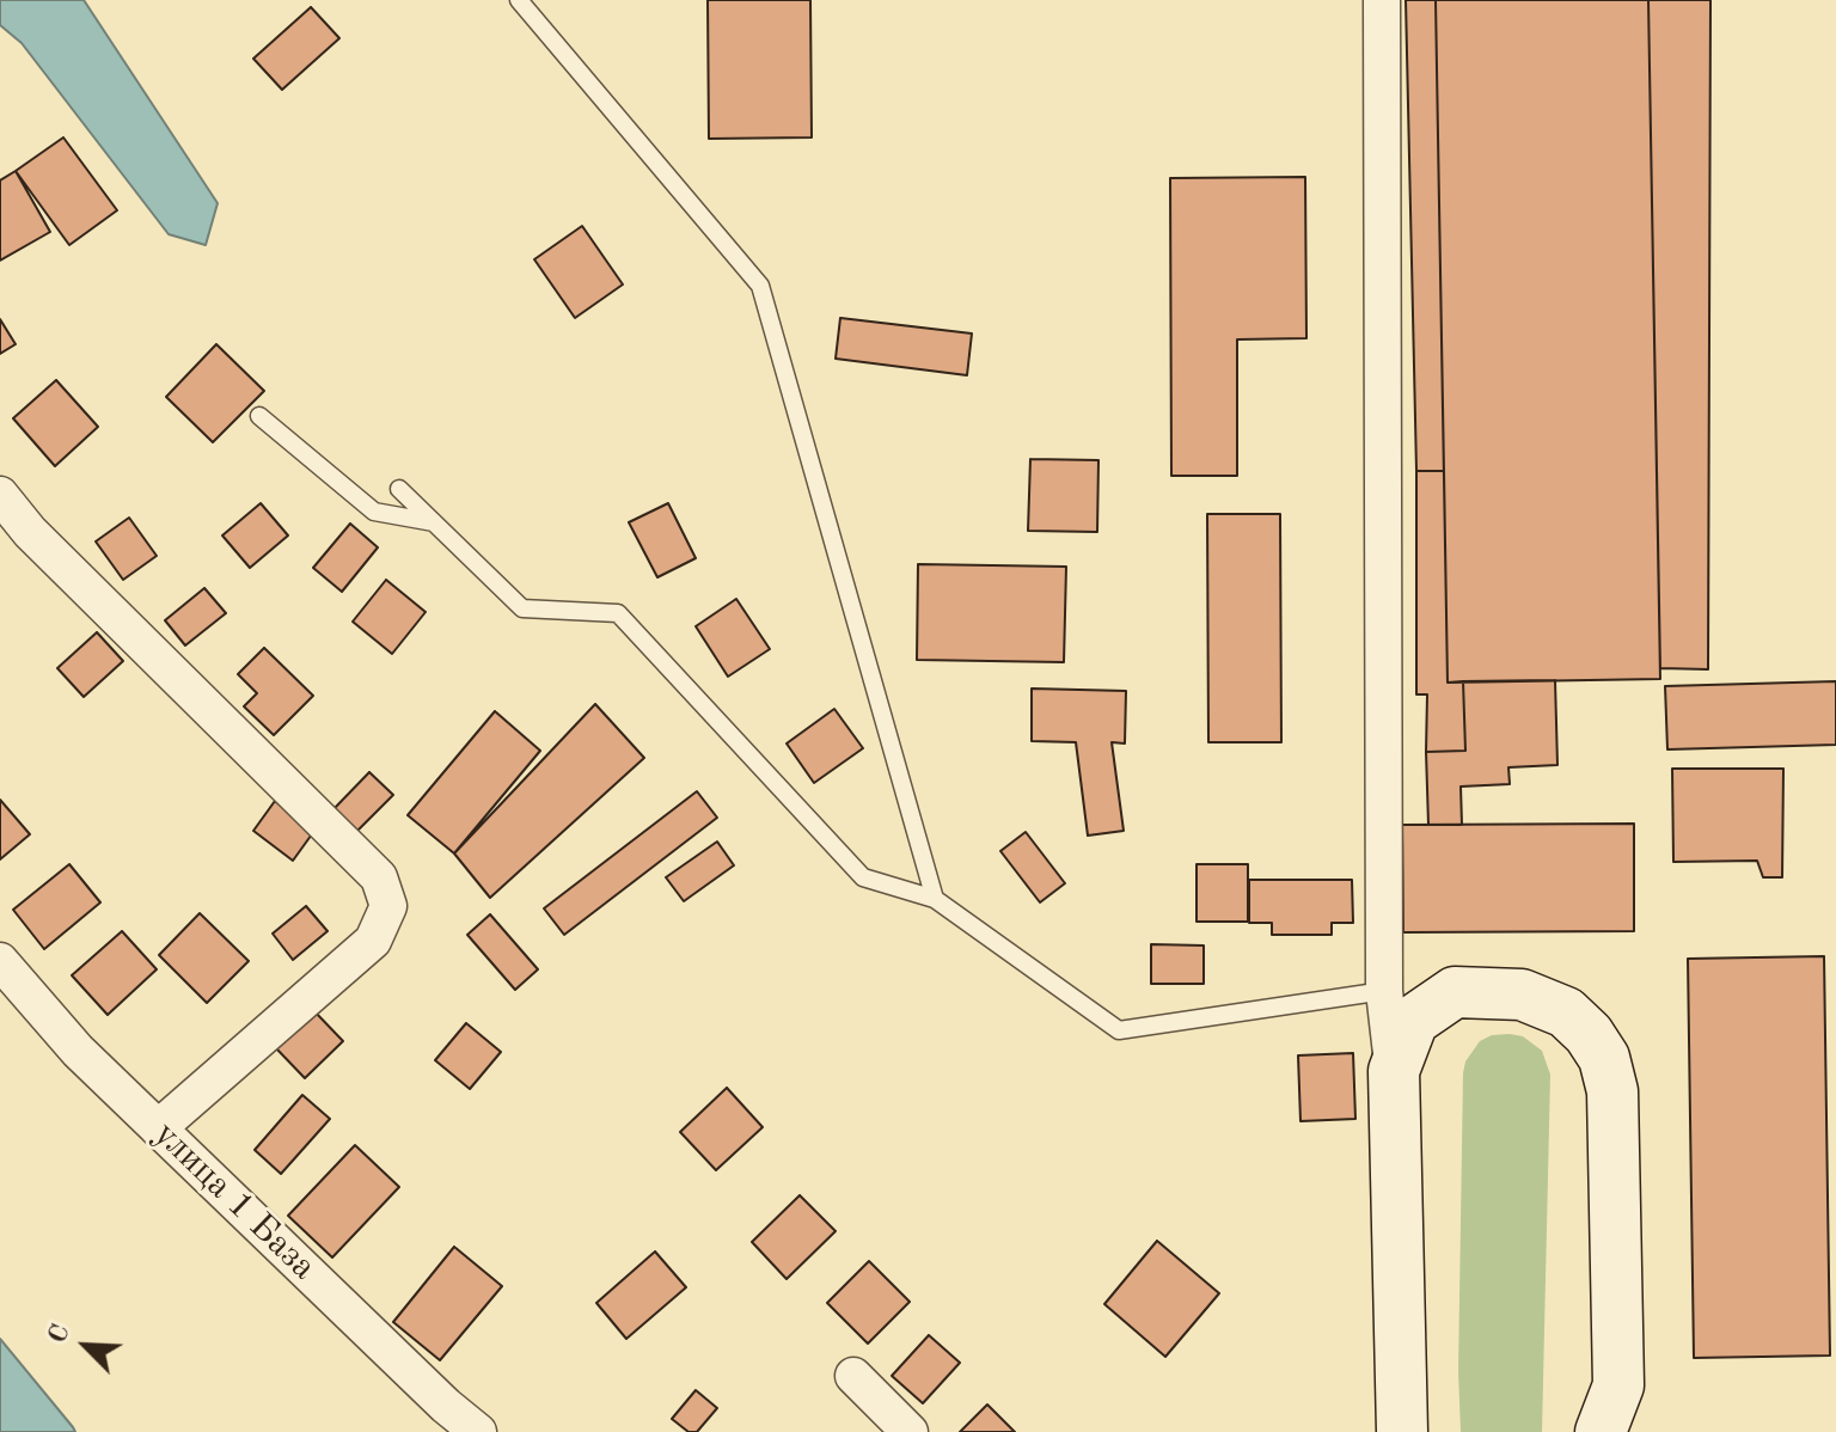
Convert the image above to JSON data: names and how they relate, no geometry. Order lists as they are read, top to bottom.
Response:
{
  "streets": {
    "street": ["улица 1 База"]
  },
  "north": "top left"
}
